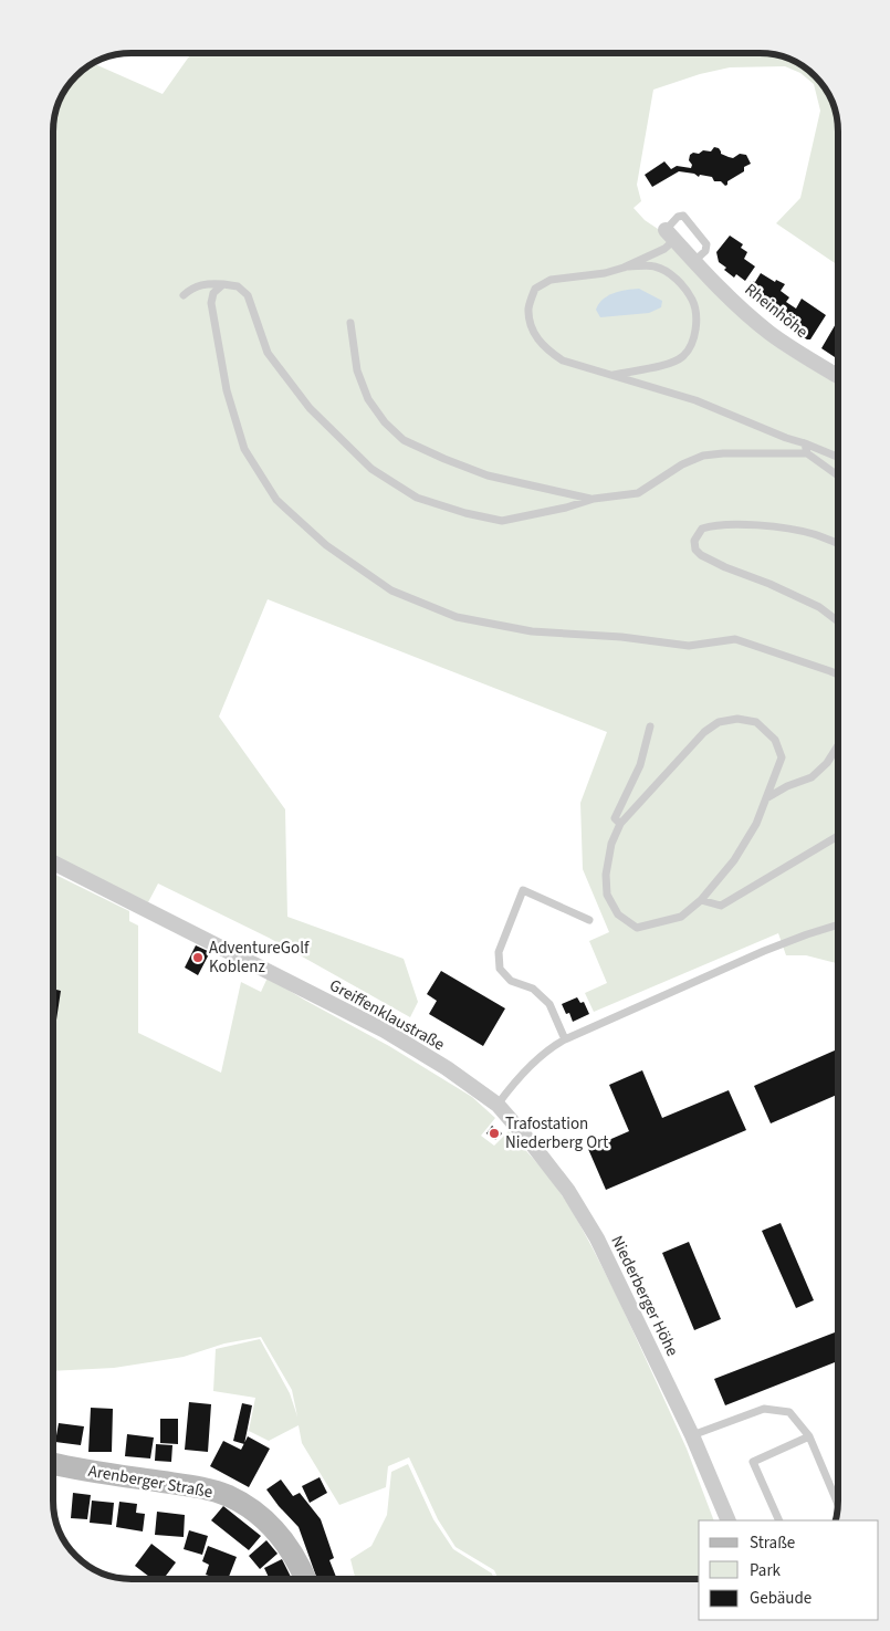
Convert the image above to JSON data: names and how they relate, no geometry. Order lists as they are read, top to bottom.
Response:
{
  "streets": {
    "main road": ["Arenberger Straße"],
    "street": ["Rheinhöhe", "Greiffenklaustraße", "Niederberger Höhe"]
  },
  "crossings": [
    ["Greiffenklaustraße", "Niederberger Höhe"]
  ],
  "places": ["AdventureGolf Koblenz", "Trafostation Niederberg Ort"],
  "legend": ["Straße", "Park", "Gebäude"]
}
